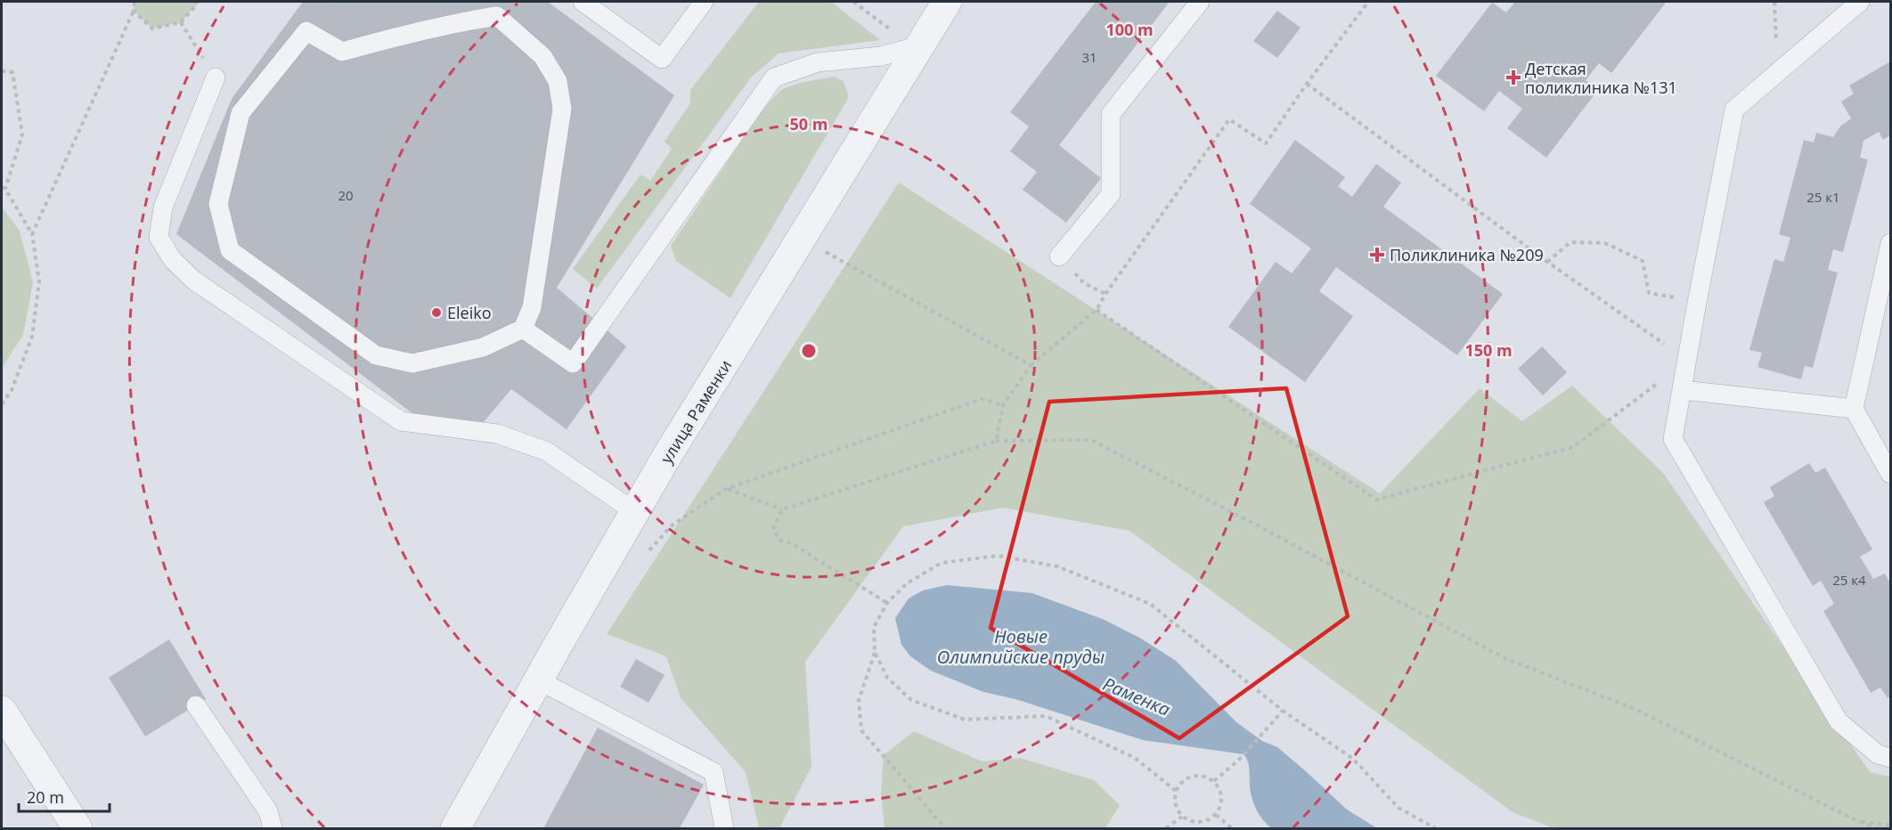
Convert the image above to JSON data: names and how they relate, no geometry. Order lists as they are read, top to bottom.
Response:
{
  "streets": {
    "street": ["улица Раменки"]
  },
  "water": ["Новые Олимпийские пруды", "Раменка"],
  "places": {
    "health": ["Детская поликлиника №131", "Поликлиника №209"],
    "other": ["Eleiko"]
  },
  "house_numbers": [
    "31",
    "20",
    "25 к1",
    "25 к4"
  ],
  "scale_bar": "20 m",
  "rings": ["100 m", "50 m", "150 m"]
}
